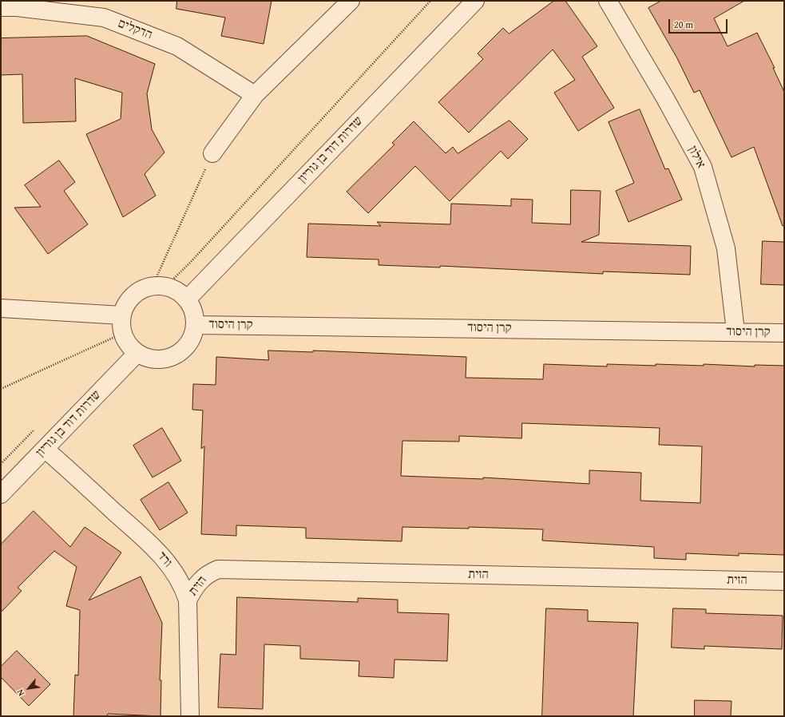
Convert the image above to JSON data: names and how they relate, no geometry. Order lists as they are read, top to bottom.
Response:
{
  "streets": {
    "street": [
      "הדקלים",
      "שדרות דוד בן גוריון",
      "אילון",
      "קרן היסוד",
      "ורד",
      "הזית"
    ]
  },
  "crossings": [
    ["שדרות דוד בן גוריון", "קרן היסוד"],
    ["שדרות דוד בן גוריון", "ורד"],
    ["אילון", "קרן היסוד"],
    ["ורד", "הזית"]
  ],
  "scale_bar": "20 m",
  "north": "bottom left"
}
